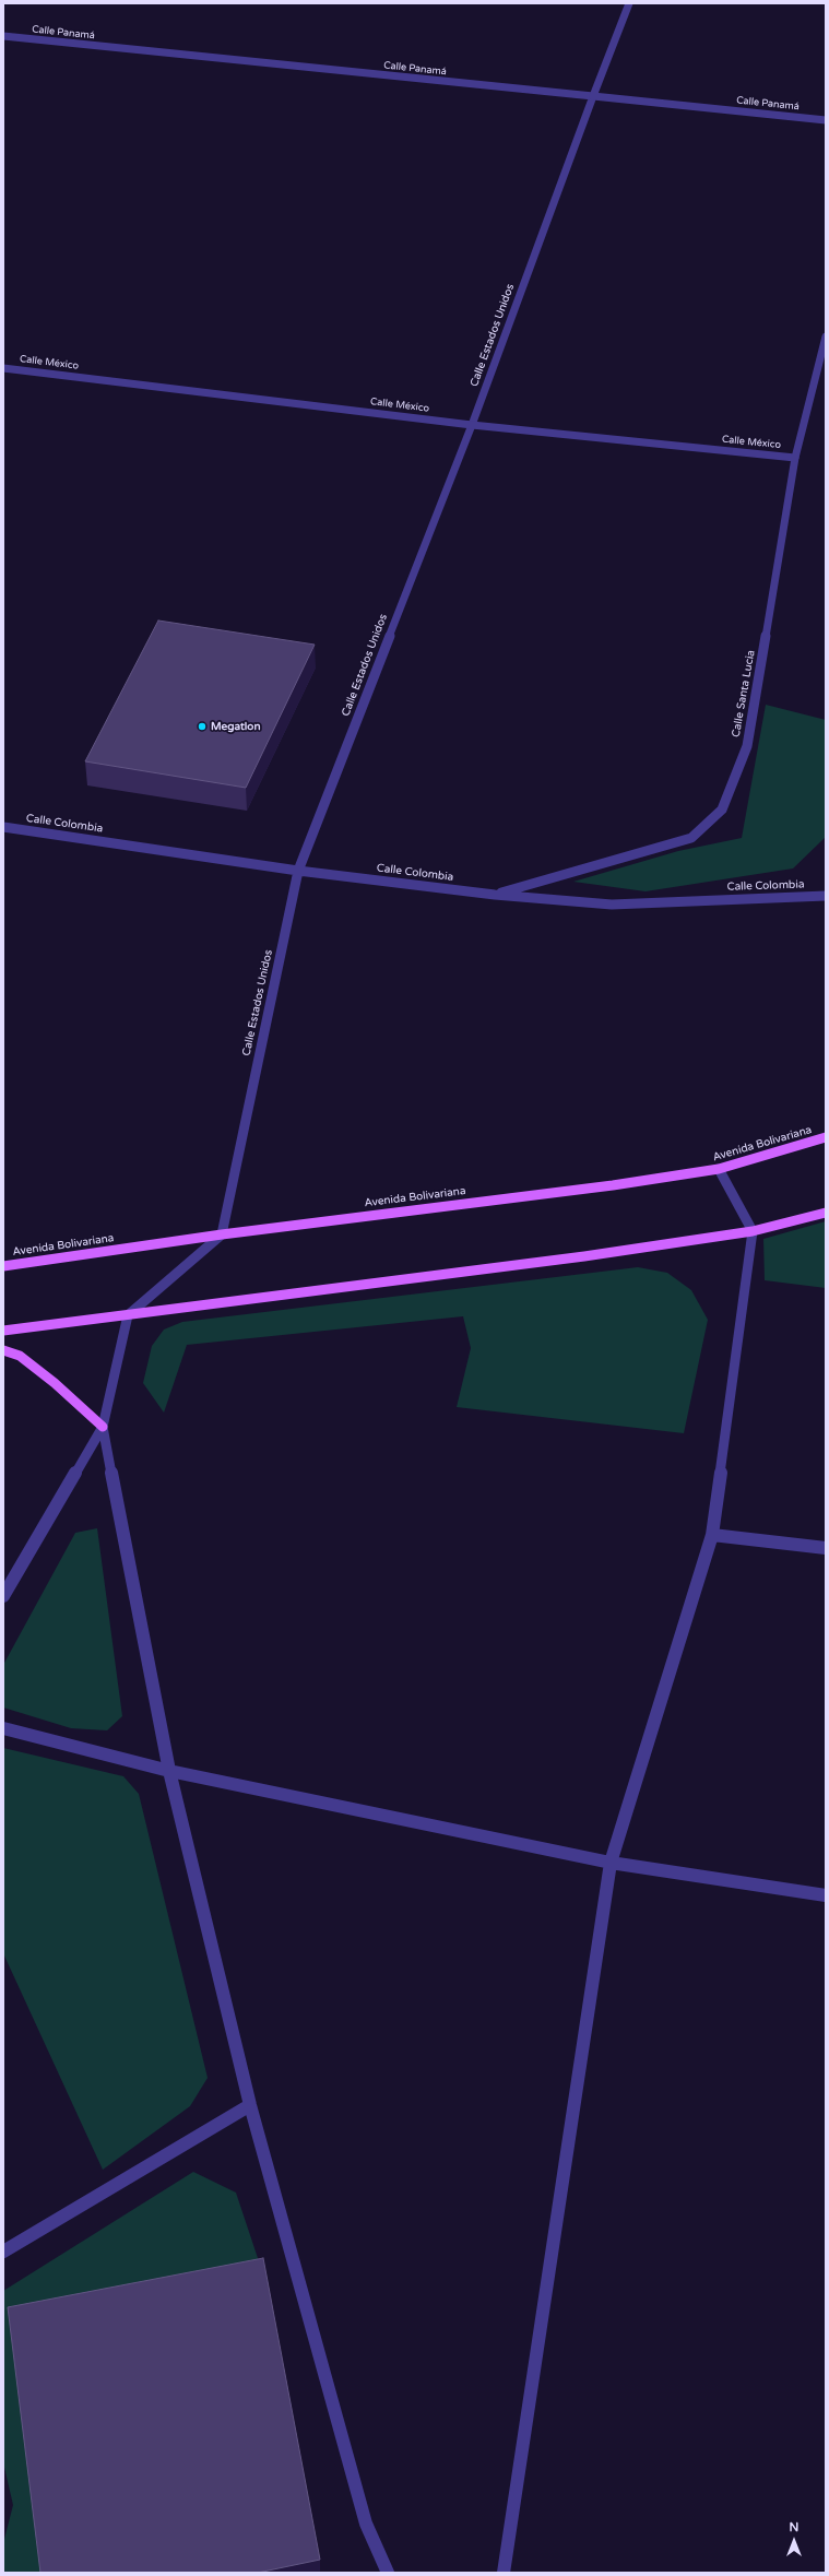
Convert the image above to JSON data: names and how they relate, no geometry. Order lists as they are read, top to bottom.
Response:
{
  "streets": {
    "main road": ["Avenida Bolivariana"],
    "street": [
      "Calle Panamá",
      "Calle Estados Unidos",
      "Calle México",
      "Calle Santa Lucia",
      "Calle Colombia"
    ]
  },
  "crossings": [
    ["Calle Panamá", "Calle Estados Unidos"],
    ["Calle Estados Unidos", "Calle México"],
    ["Calle Estados Unidos", "Calle Colombia"],
    ["Calle Estados Unidos", "Avenida Bolivariana"],
    ["Calle México", "Calle Santa Lucia"],
    ["Calle Santa Lucia", "Calle Colombia"]
  ],
  "places": ["Megatlon"],
  "north": "top"
}
